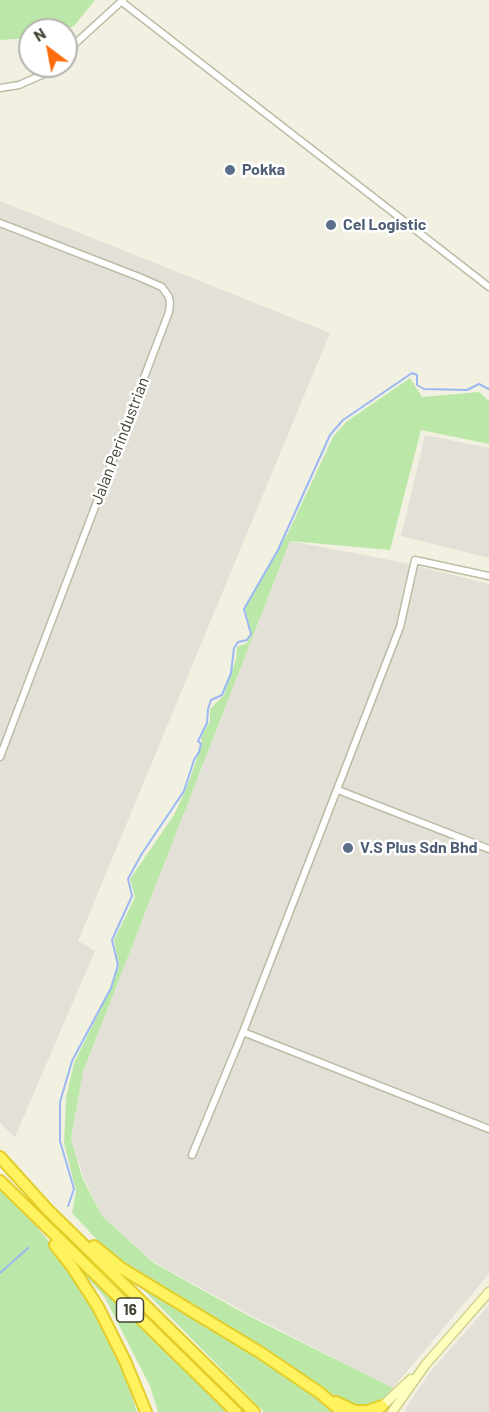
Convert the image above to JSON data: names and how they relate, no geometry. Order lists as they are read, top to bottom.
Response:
{
  "streets": {
    "highway": ["16"],
    "street": ["Jalan Perindustrian"]
  },
  "places": ["Pokka", "Cel Logistic", "V.S Plus Sdn Bhd"],
  "north": "top left"
}
